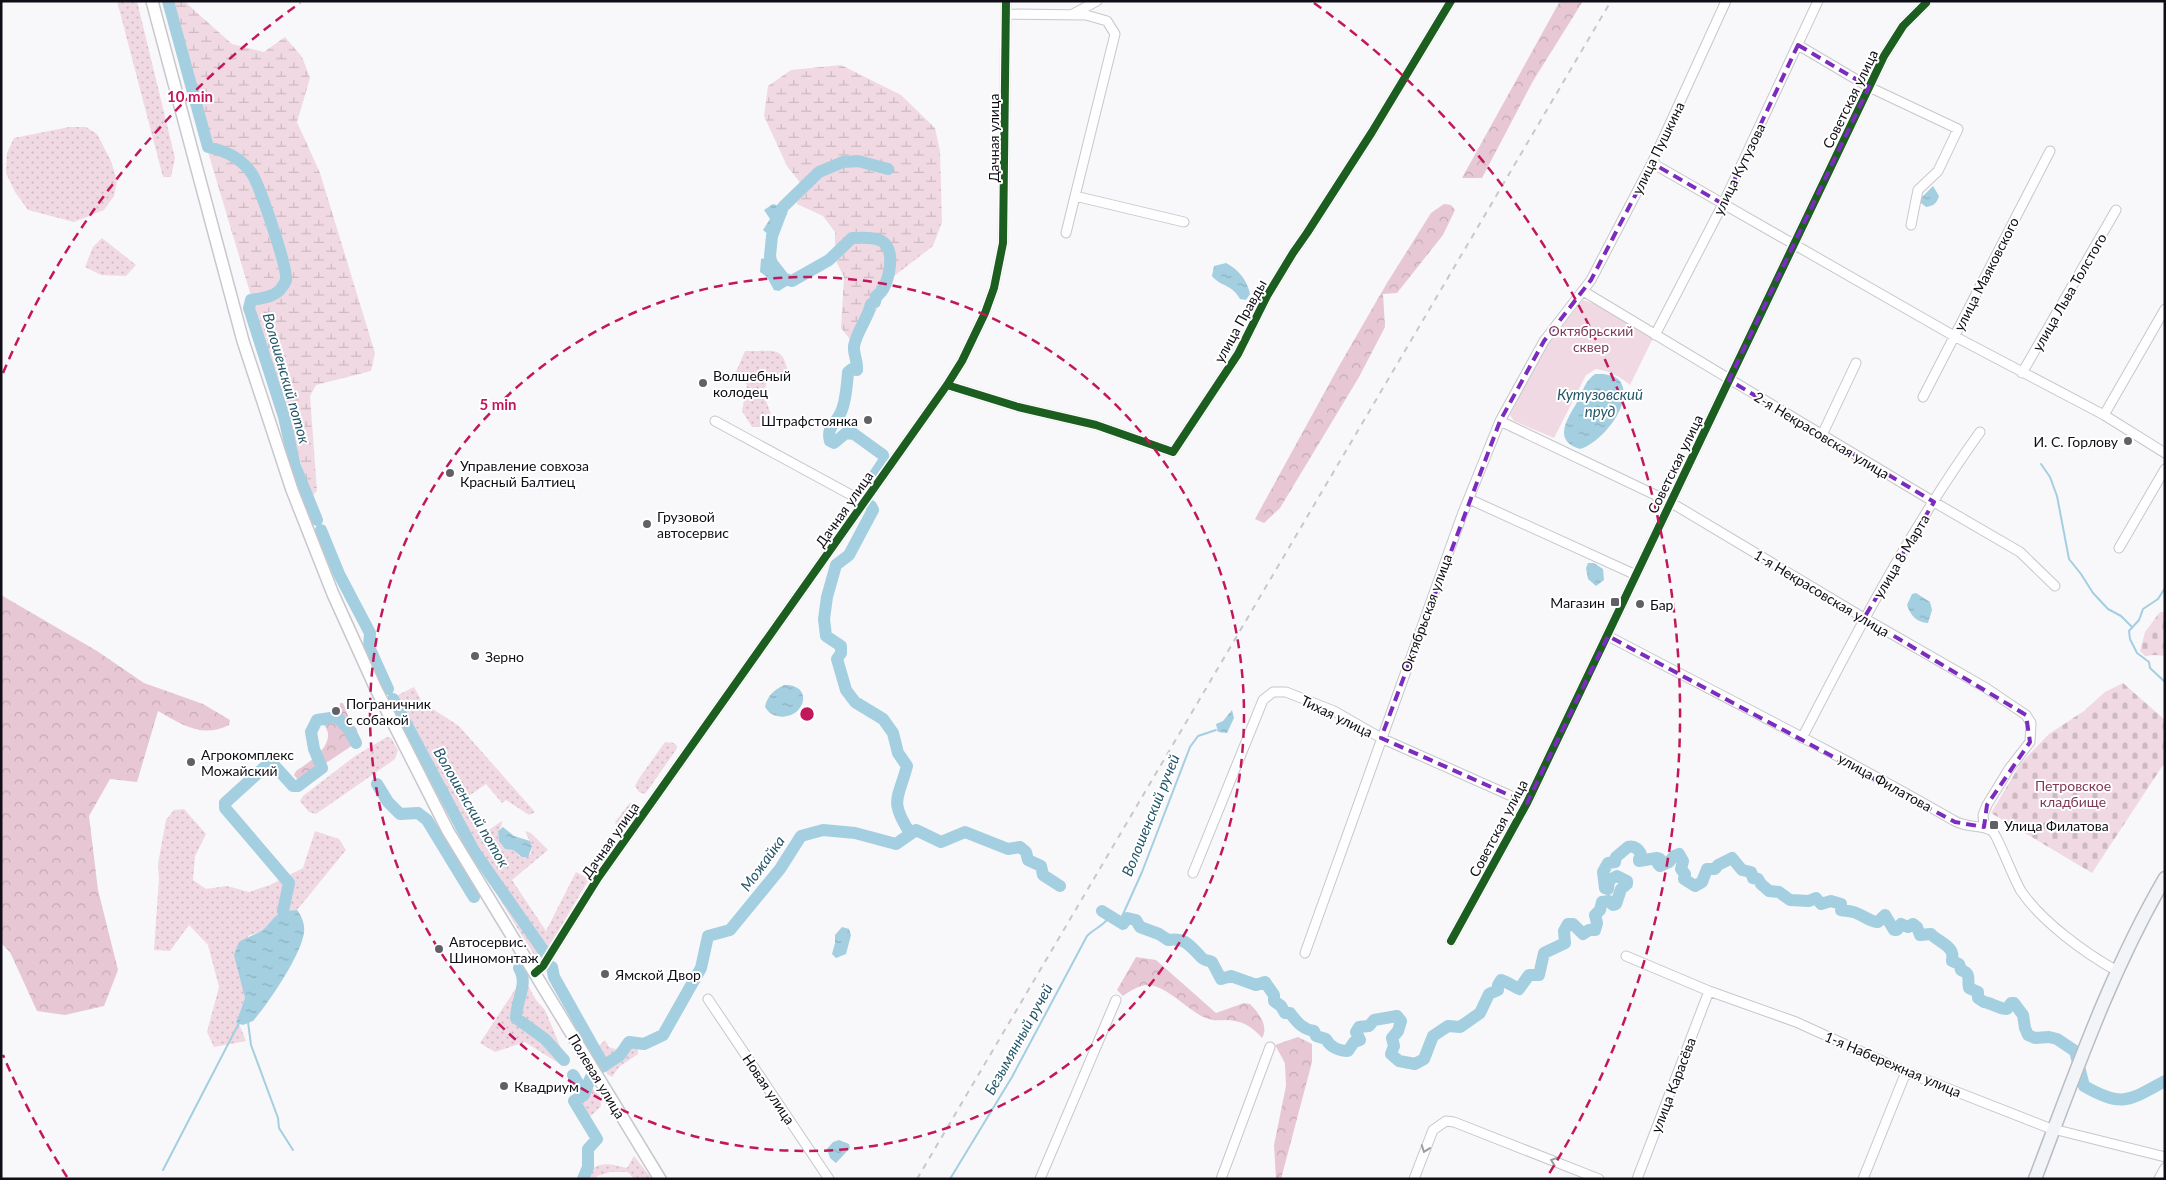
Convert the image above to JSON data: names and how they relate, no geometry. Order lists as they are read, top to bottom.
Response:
{
  "streets": {
    "main road": ["Полевая улица"],
    "street": [
      "Советская улица",
      "Дачная улица",
      "улица Пушкина",
      "улица Кутузова",
      "улица Маяковского",
      "улица Льва Толстого",
      "улица Правды",
      "2-я Некрасовская улица",
      "улица 8 Марта",
      "1-я Некрасовская улица",
      "Октябрьская улица",
      "Тихая улица",
      "улица Филатова",
      "1-я Набережная улица",
      "улица Карасёва",
      "Новая улица"
    ]
  },
  "crossings": [
    ["Советская улица", "2-я Некрасовская улица"],
    ["Советская улица", "1-я Некрасовская улица"],
    ["Советская улица", "Тихая улица"],
    ["Советская улица", "улица Филатова"],
    ["Дачная улица", "улица Правды"],
    ["Дачная улица", "Полевая улица"],
    ["улица Пушкина", "2-я Некрасовская улица"],
    ["улица Пушкина", "Октябрьская улица"],
    ["улица Кутузова", "2-я Некрасовская улица"],
    ["2-я Некрасовская улица", "улица 8 Марта"],
    ["2-я Некрасовская улица", "Октябрьская улица"],
    ["улица 8 Марта", "1-я Некрасовская улица"],
    ["улица 8 Марта", "улица Филатова"],
    ["1-я Некрасовская улица", "Октябрьская улица"],
    ["1-я Некрасовская улица", "улица Филатова"],
    ["Октябрьская улица", "Тихая улица"],
    ["1-я Набережная улица", "улица Карасёва"]
  ],
  "water": [
    "Волошенский поток",
    "Кутузовский пруд",
    "Волошенский ручей",
    "Можайка",
    "Безымянный ручей"
  ],
  "parks": ["Октябрьский сквер", "Петровское кладбище"],
  "places": {
    "other": [
      "Волшебный колодец",
      "Штрафстоянка",
      "И. С. Горлову",
      "Управление совхоза Красный Балтиец",
      "Грузовой автосервис",
      "Бар",
      "Зерно",
      "Пограничник с собакой",
      "Агрокомплекс Можайский",
      "Автосервис. Шиномонтаж",
      "Ямской Двор",
      "Квадриум"
    ],
    "transit": ["Магазин", "Улица Филатова"]
  },
  "rings": ["10 min", "5 min"]
}
